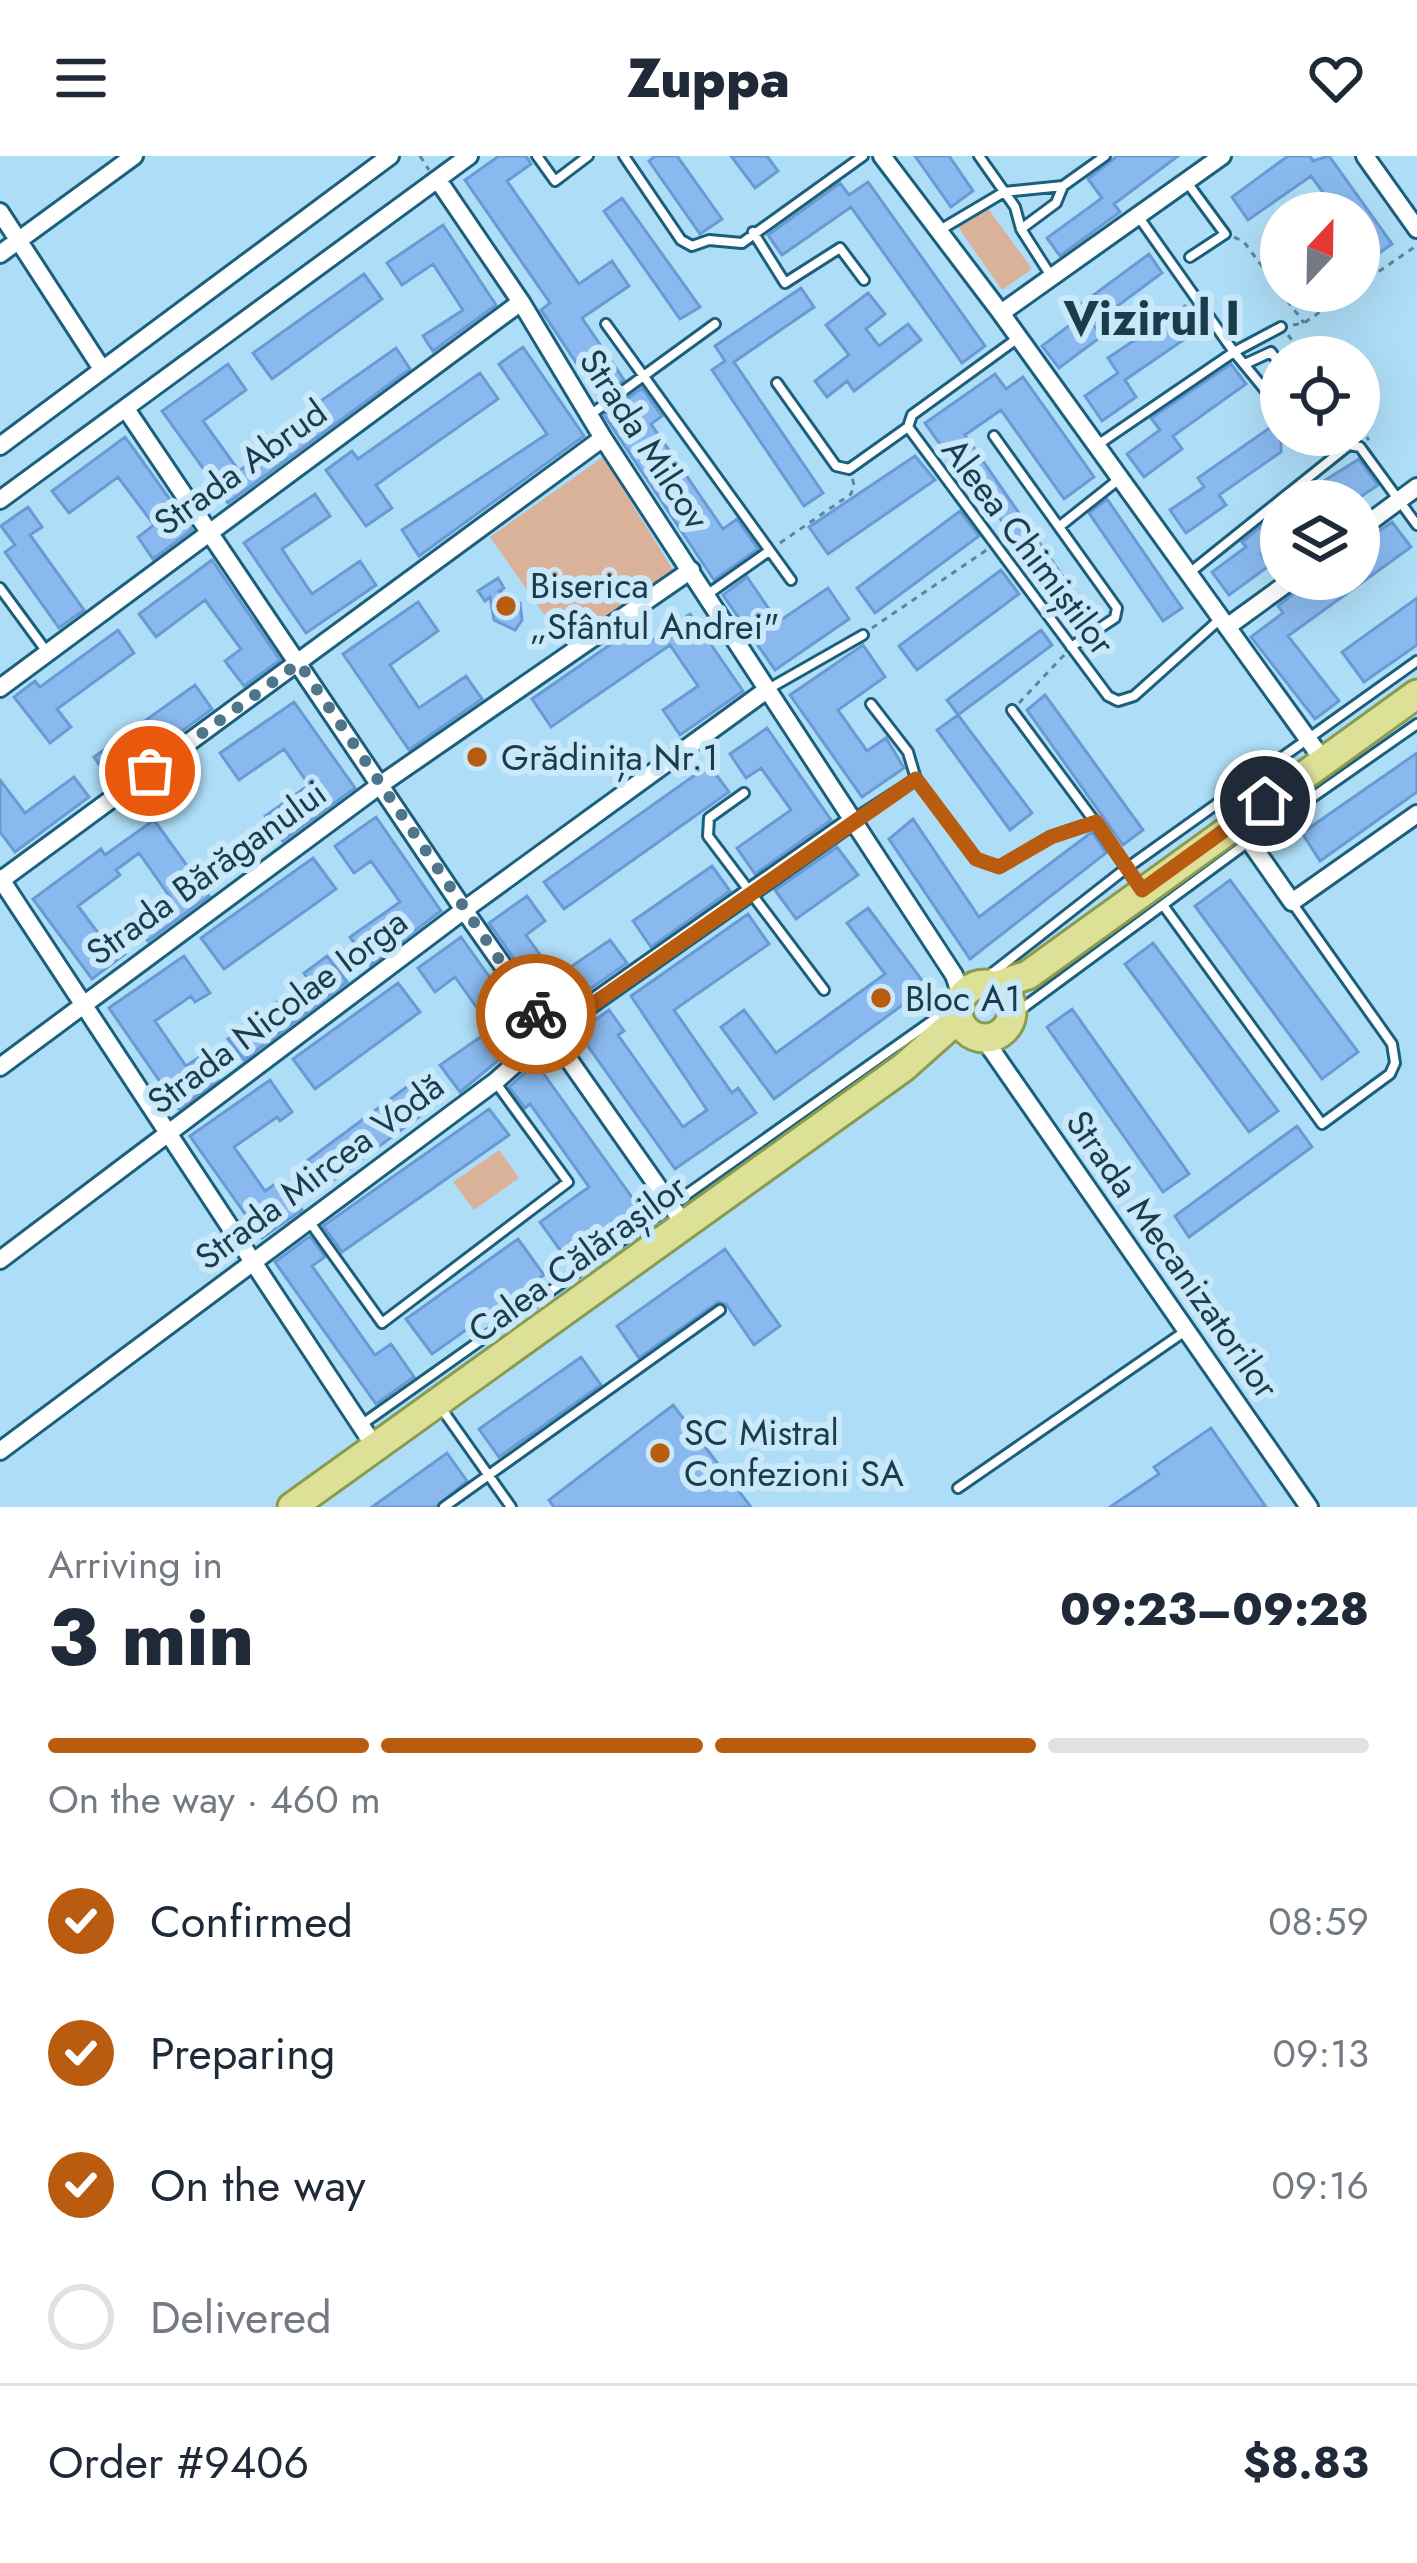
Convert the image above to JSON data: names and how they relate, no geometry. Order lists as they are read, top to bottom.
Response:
{
  "streets": {
    "main road": ["Calea Călărașilor"],
    "street": [
      "Strada Milcov",
      "Strada Abrud",
      "Strada Bărăganului",
      "Strada Nicolae Iorga",
      "Strada Mircea Vodă",
      "Strada Mecanizatorilor"
    ],
    "lane": ["Aleea Chimiștilor"]
  },
  "crossings": [
    ["Strada Milcov", "Strada Abrud"],
    ["Strada Milcov", "Strada Bărăganului"],
    ["Strada Milcov", "Strada Nicolae Iorga"],
    ["Strada Milcov", "Strada Mircea Vodă"],
    ["Strada Milcov", "Strada Mecanizatorilor"],
    ["Strada Milcov", "Calea Călărașilor"],
    ["Strada Mecanizatorilor", "Calea Călărașilor"]
  ],
  "districts": ["Vizirul I"],
  "places": [
    "Biserica „Sfântul Andrei\"",
    "Grădinița Nr.1",
    "Bloc A1",
    "SC Mistral Confezioni SA"
  ],
  "north": "top",
  "page": {
    "header": "Zuppa",
    "heading": ["3 min", "Arriving in", "09:23–09:28"],
    "panel": ["Order #9406", "$8.83"],
    "bar": "On the way · 460 m",
    "list": [
      ["Confirmed", "08:59"],
      ["Preparing", "09:13"],
      ["On the way", "09:16"],
      "Delivered"
    ]
  }
}
